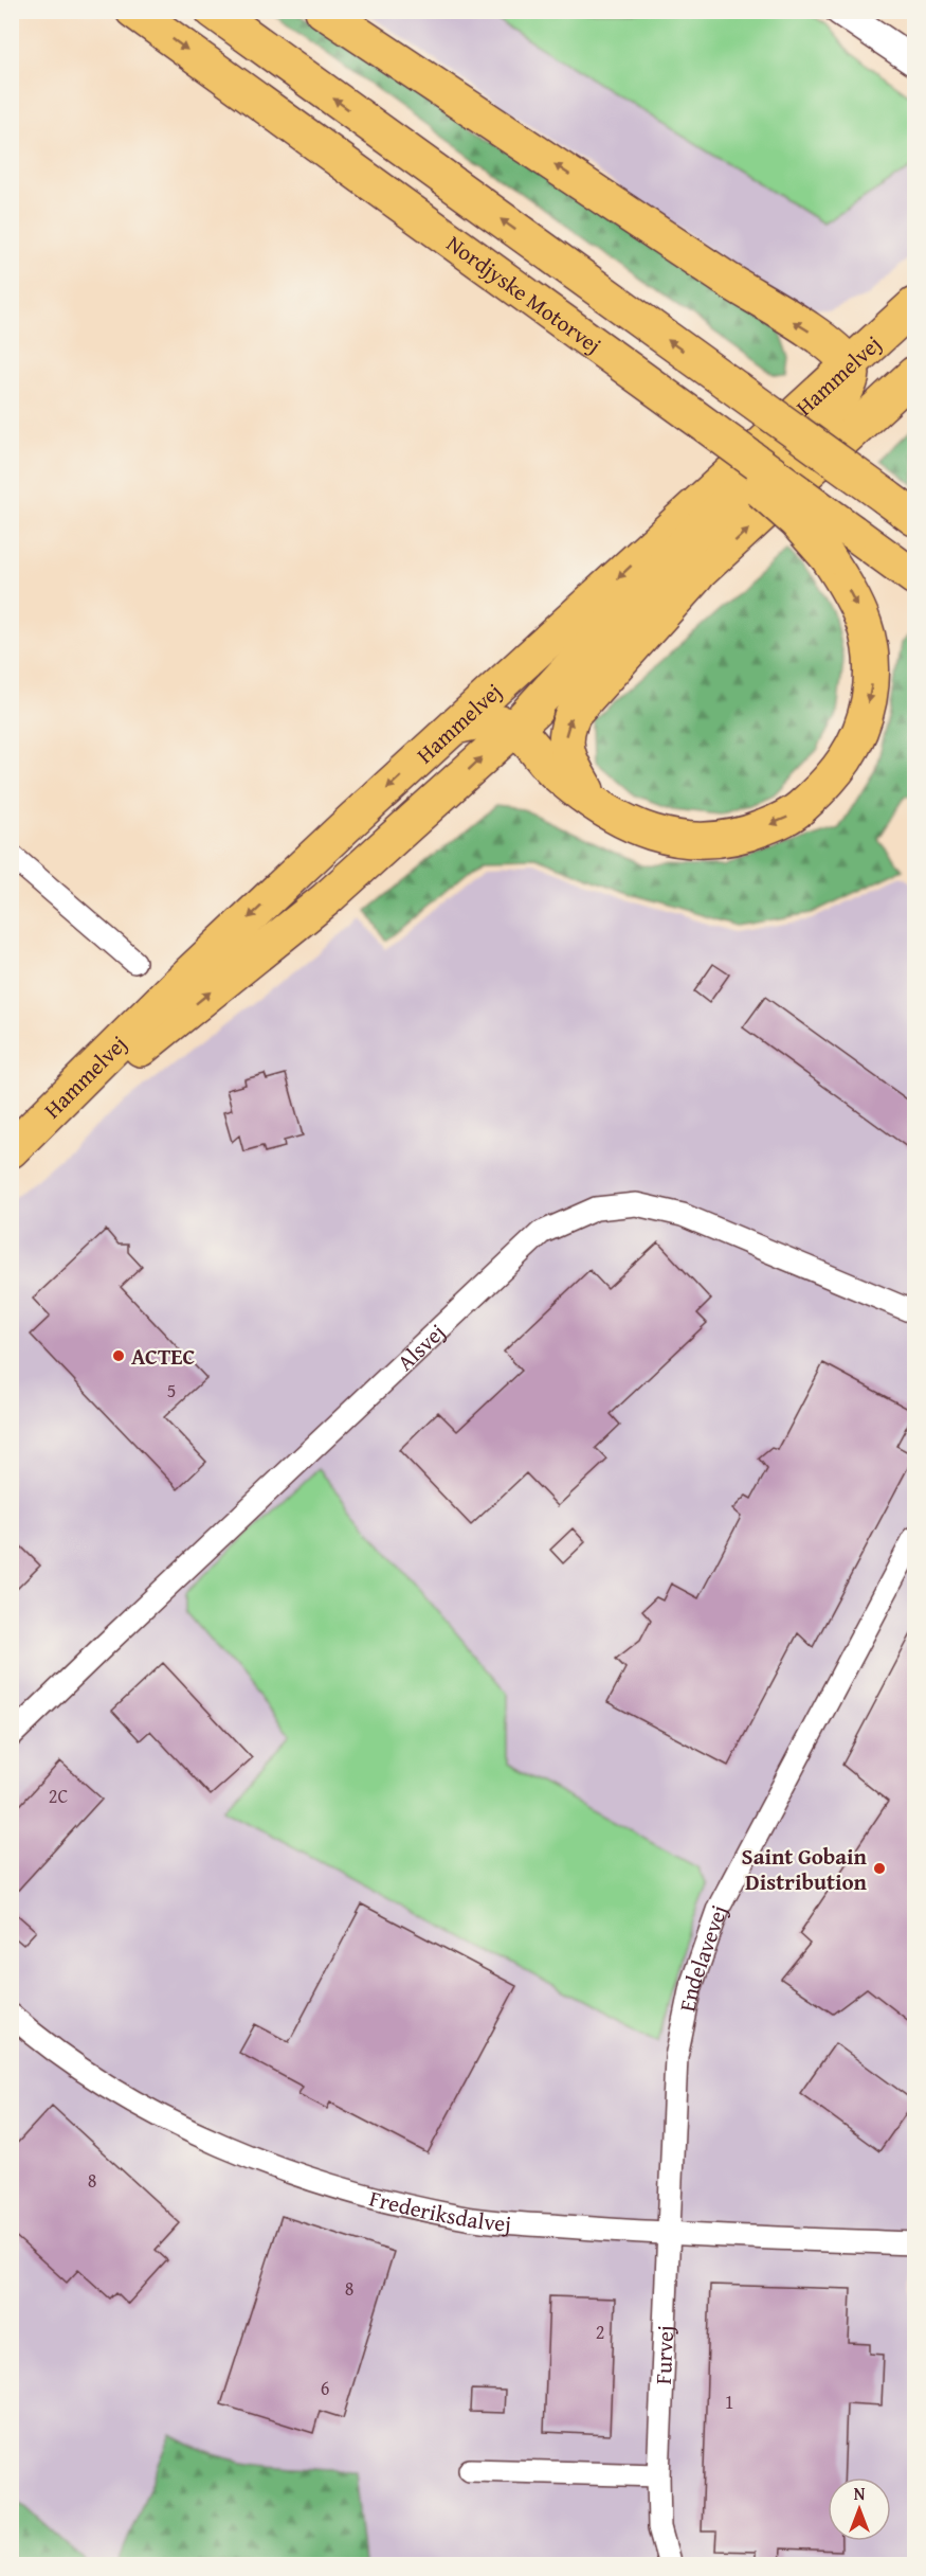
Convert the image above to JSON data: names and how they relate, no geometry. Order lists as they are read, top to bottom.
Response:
{
  "streets": {
    "main road": ["Nordjyske Motorvej", "Hammelvej"],
    "street": [
      "Alsvej",
      "Endelavevej",
      "Frederiksdalvej",
      "Furvej"
    ]
  },
  "crossings": [
    ["Endelavevej", "Frederiksdalvej"],
    ["Endelavevej", "Furvej"],
    ["Frederiksdalvej", "Furvej"]
  ],
  "places": ["ACTEC", "Saint Gobain Distribution"],
  "house_numbers": [
    "5",
    "2C",
    "8",
    "8",
    "2",
    "6",
    "1"
  ],
  "north": "top"
}
